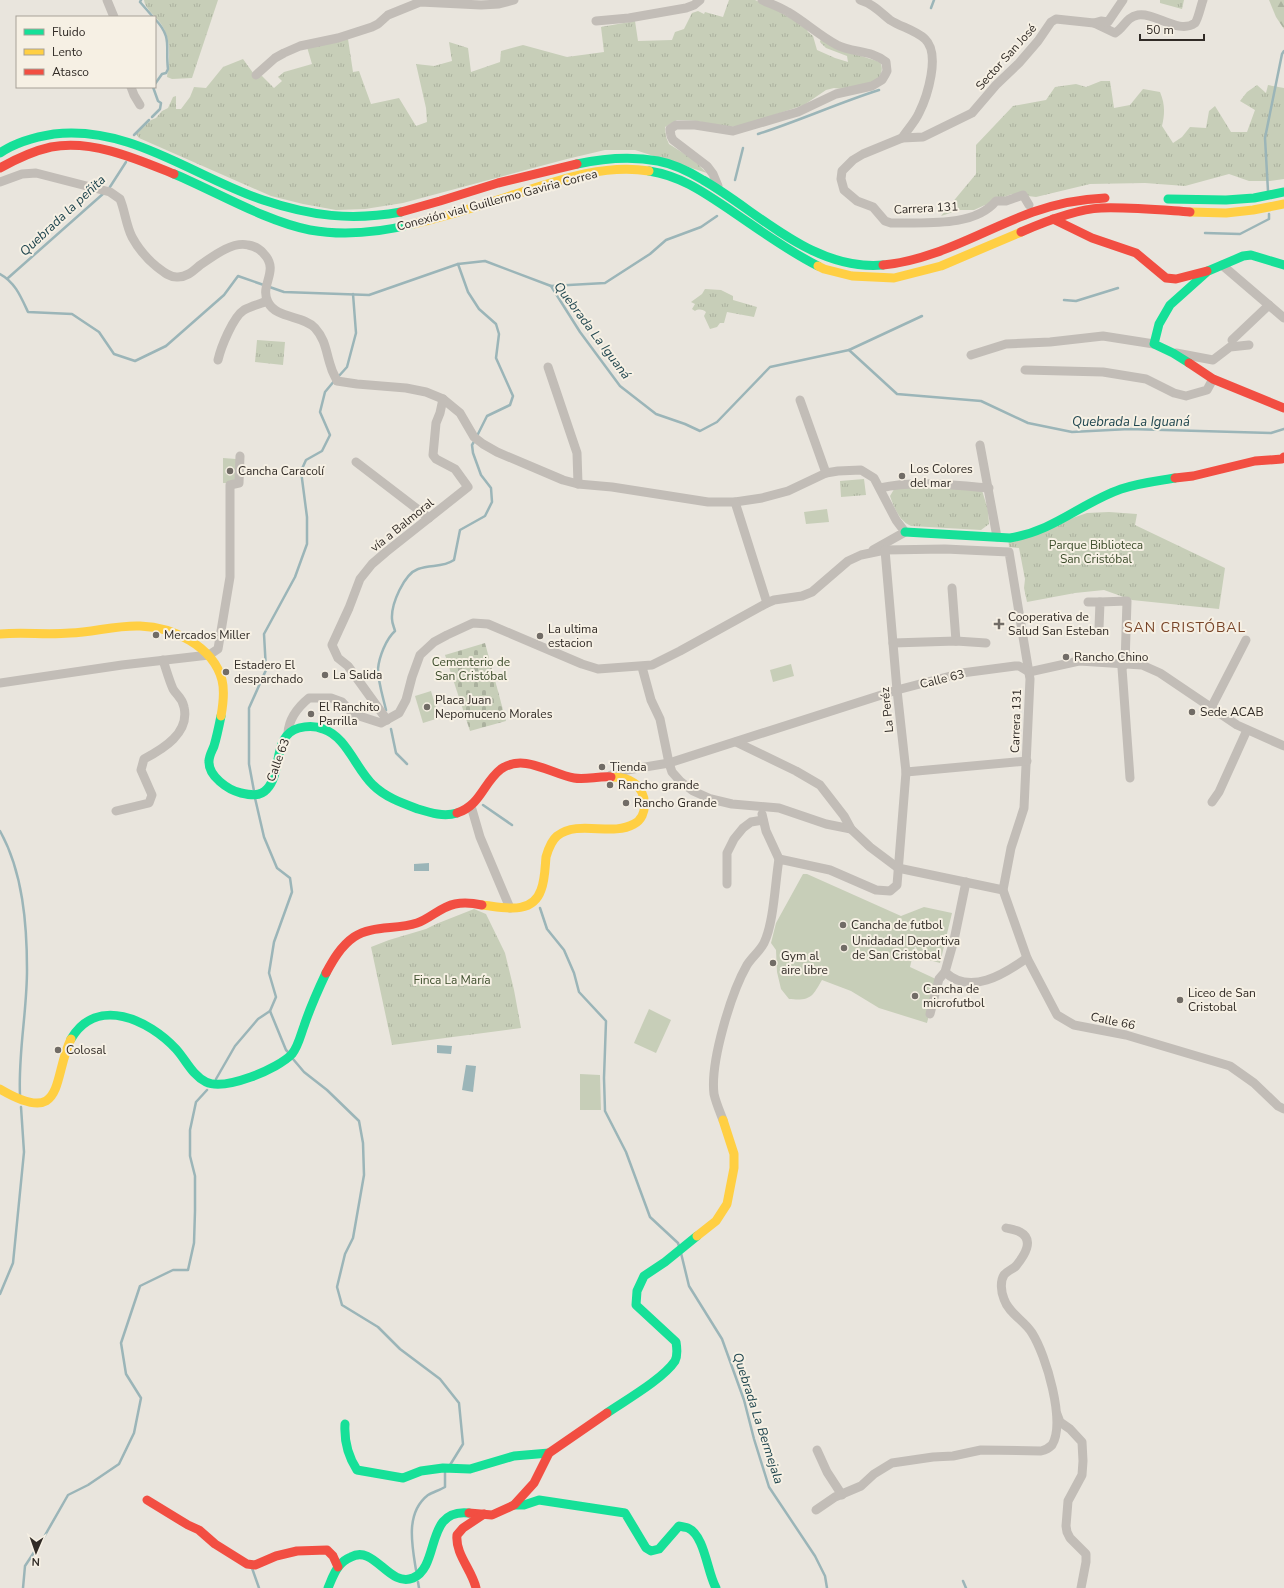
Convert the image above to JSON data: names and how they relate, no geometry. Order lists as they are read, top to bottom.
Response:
{
  "streets": {
    "main road": ["Conexión vial Guillermo Gaviria Correa", "Calle 63"],
    "street": [
      "Sector San José",
      "Carrera 131",
      "vía a Balmoral",
      "La Peréz",
      "Calle 66"
    ]
  },
  "crossings": [
    ["Sector San José", "Carrera 131"],
    ["Carrera 131", "Calle 63"],
    ["Carrera 131", "Calle 66"],
    ["Calle 63", "La Peréz"]
  ],
  "districts": ["SAN CRISTÓBAL"],
  "water": ["Quebrada la peñita", "Quebrada La Iguaná", "Quebrada La Bermejala"],
  "parks": ["Parque Biblioteca San Cristóbal", "Cementerio de San Cristóbal", "Finca La María"],
  "places": {
    "other": [
      "Cancha Caracolí",
      "Los Colores del mar",
      "Mercados Miller",
      "La ultima estacion",
      "Rancho Chino",
      "Estadero El desparchado",
      "La Salida",
      "Placa Juan Nepomuceno Morales",
      "Sede ACAB",
      "El Ranchito Parrilla",
      "Tienda",
      "Rancho grande",
      "Rancho Grande",
      "Cancha de futbol",
      "Unidadad Deportiva de San Cristobal",
      "Gym al aire libre",
      "Cancha de microfutbol",
      "Liceo de San Cristobal",
      "Colosal"
    ],
    "health": ["Cooperativa de Salud San Esteban"]
  },
  "legend": ["Fluido", "Lento", "Atasco"],
  "scale_bar": "50 m",
  "north": "bottom"
}
